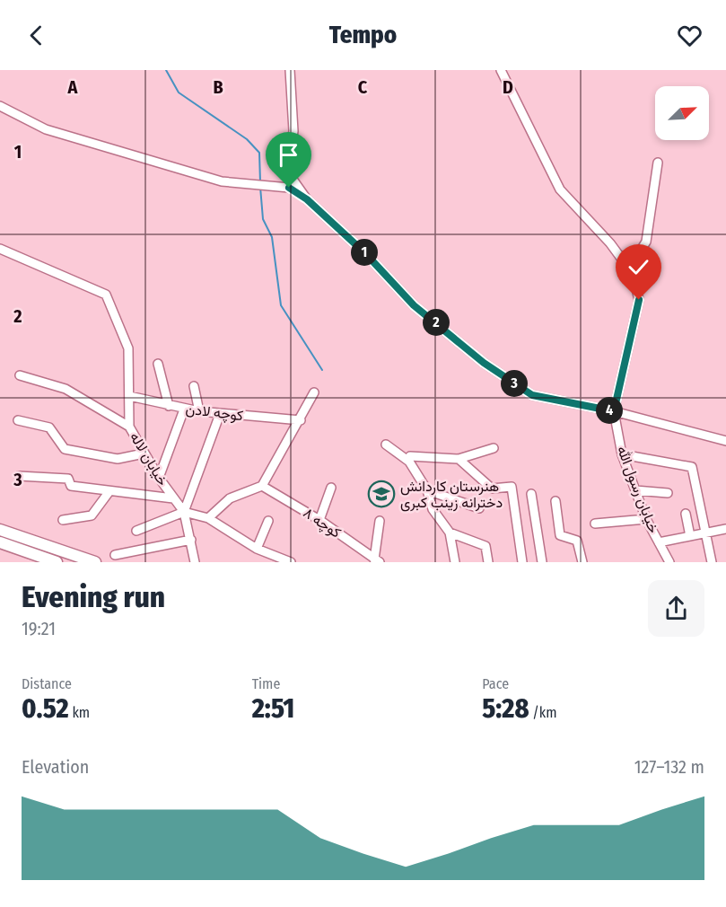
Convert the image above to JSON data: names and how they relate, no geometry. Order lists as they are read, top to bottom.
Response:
{
  "streets": {
    "street": [
      "کوچه لادن",
      "خیابان لاله",
      "خیابان رسول الله",
      "کوچه ۸"
    ]
  },
  "crossings": [
    ["کوچه لادن", "خیابان لاله"]
  ],
  "places": {
    "school or university": ["هنرستان کاردانش دخترانه زینب کبری"]
  },
  "north": "top right",
  "page": {
    "header": "Tempo",
    "pins": [
      "1",
      "2",
      "3",
      "4"
    ],
    "heading": ["Evening run", "19:21"],
    "stats": [
      ["Distance", "0.52 km"],
      ["Time", "2:51"],
      ["Pace", "5:28 /km"]
    ],
    "chart": ["Elevation", "127–132 m"]
  },
  "grid": {
    "columns": [
      "A",
      "B",
      "C",
      "D"
    ],
    "rows": ["1", "2", "3"]
  }
}
